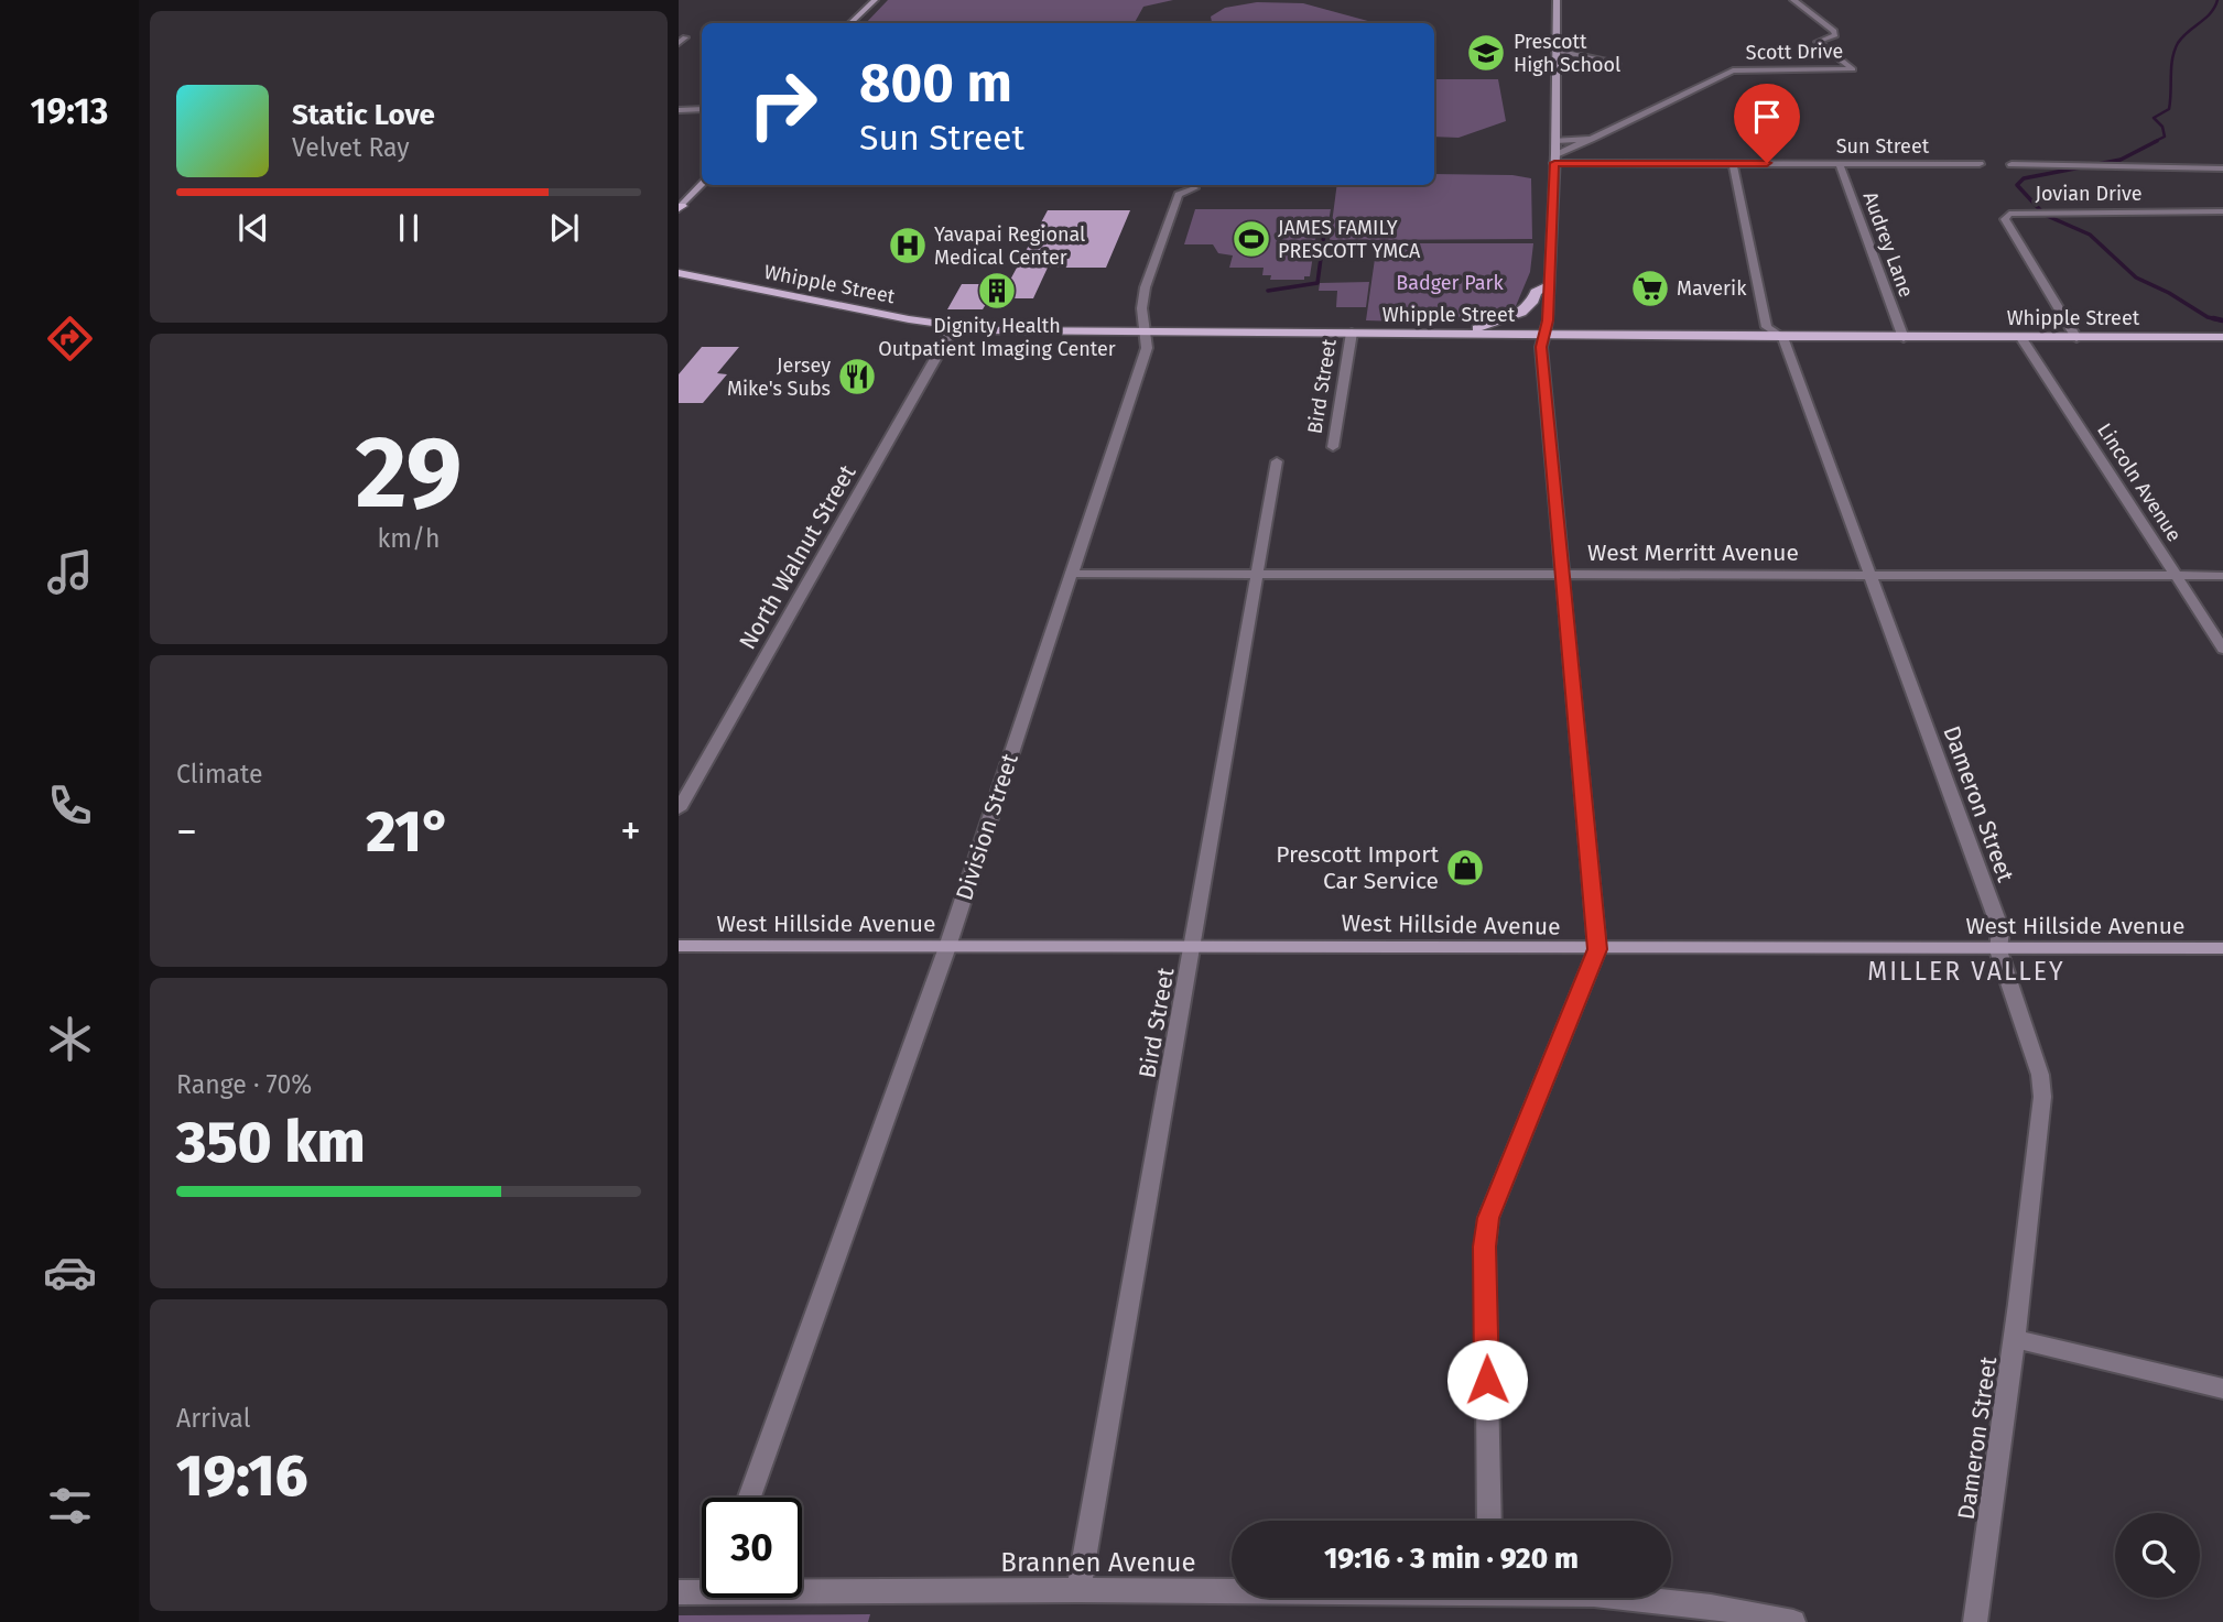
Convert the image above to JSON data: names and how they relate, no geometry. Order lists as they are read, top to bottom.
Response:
{
  "streets": {
    "main road": ["Whipple Street"],
    "street": [
      "Scott Drive",
      "Sun Street",
      "Jovian Drive",
      "Audrey Lane",
      "Bird Street",
      "Lincoln Avenue",
      "West Merritt Avenue",
      "North Walnut Street",
      "Dameron Street",
      "Division Street",
      "West Hillside Avenue",
      "Brannen Avenue"
    ]
  },
  "crossings": [
    ["Scott Drive", "Sun Street"],
    ["Sun Street", "Audrey Lane"],
    ["Sun Street", "Dameron Street"],
    ["Jovian Drive", "Whipple Street"],
    ["Audrey Lane", "Whipple Street"],
    ["Whipple Street", "Bird Street"],
    ["Whipple Street", "Lincoln Avenue"],
    ["Whipple Street", "North Walnut Street"],
    ["Whipple Street", "Dameron Street"],
    ["Whipple Street", "Division Street"],
    ["Bird Street", "West Merritt Avenue"],
    ["Bird Street", "West Hillside Avenue"],
    ["Bird Street", "Brannen Avenue"],
    ["Lincoln Avenue", "West Merritt Avenue"],
    ["West Merritt Avenue", "Dameron Street"],
    ["West Merritt Avenue", "Division Street"],
    ["Dameron Street", "West Hillside Avenue"],
    ["Division Street", "West Hillside Avenue"]
  ],
  "districts": ["MILLER VALLEY"],
  "parks": ["Badger Park"],
  "places": {
    "school or university": ["Prescott High School"],
    "sports": ["JAMES FAMILY PRESCOTT YMCA"],
    "hospital": ["Yavapai Regional Medical Center"],
    "supermarket": ["Maverik"],
    "building": ["Dignity Health Outpatient Imaging Center"],
    "restaurant": ["Jersey Mike's Subs"],
    "shop": ["Prescott Import Car Service"]
  },
  "page": {
    "tabs": "19:13",
    "turn": ["800 m", "Sun Street"],
    "song": ["Static Love", "Velvet Ray"],
    "tile": [
      ["29", "km/h"],
      "Climate",
      ["Range · 70%", "350 km"],
      ["Arrival", "19:16"]
    ],
    "heat": ["−", "21°", "+"],
    "limit": "30",
    "trip": "19:16 · 3 min · 920 m"
  }
}
